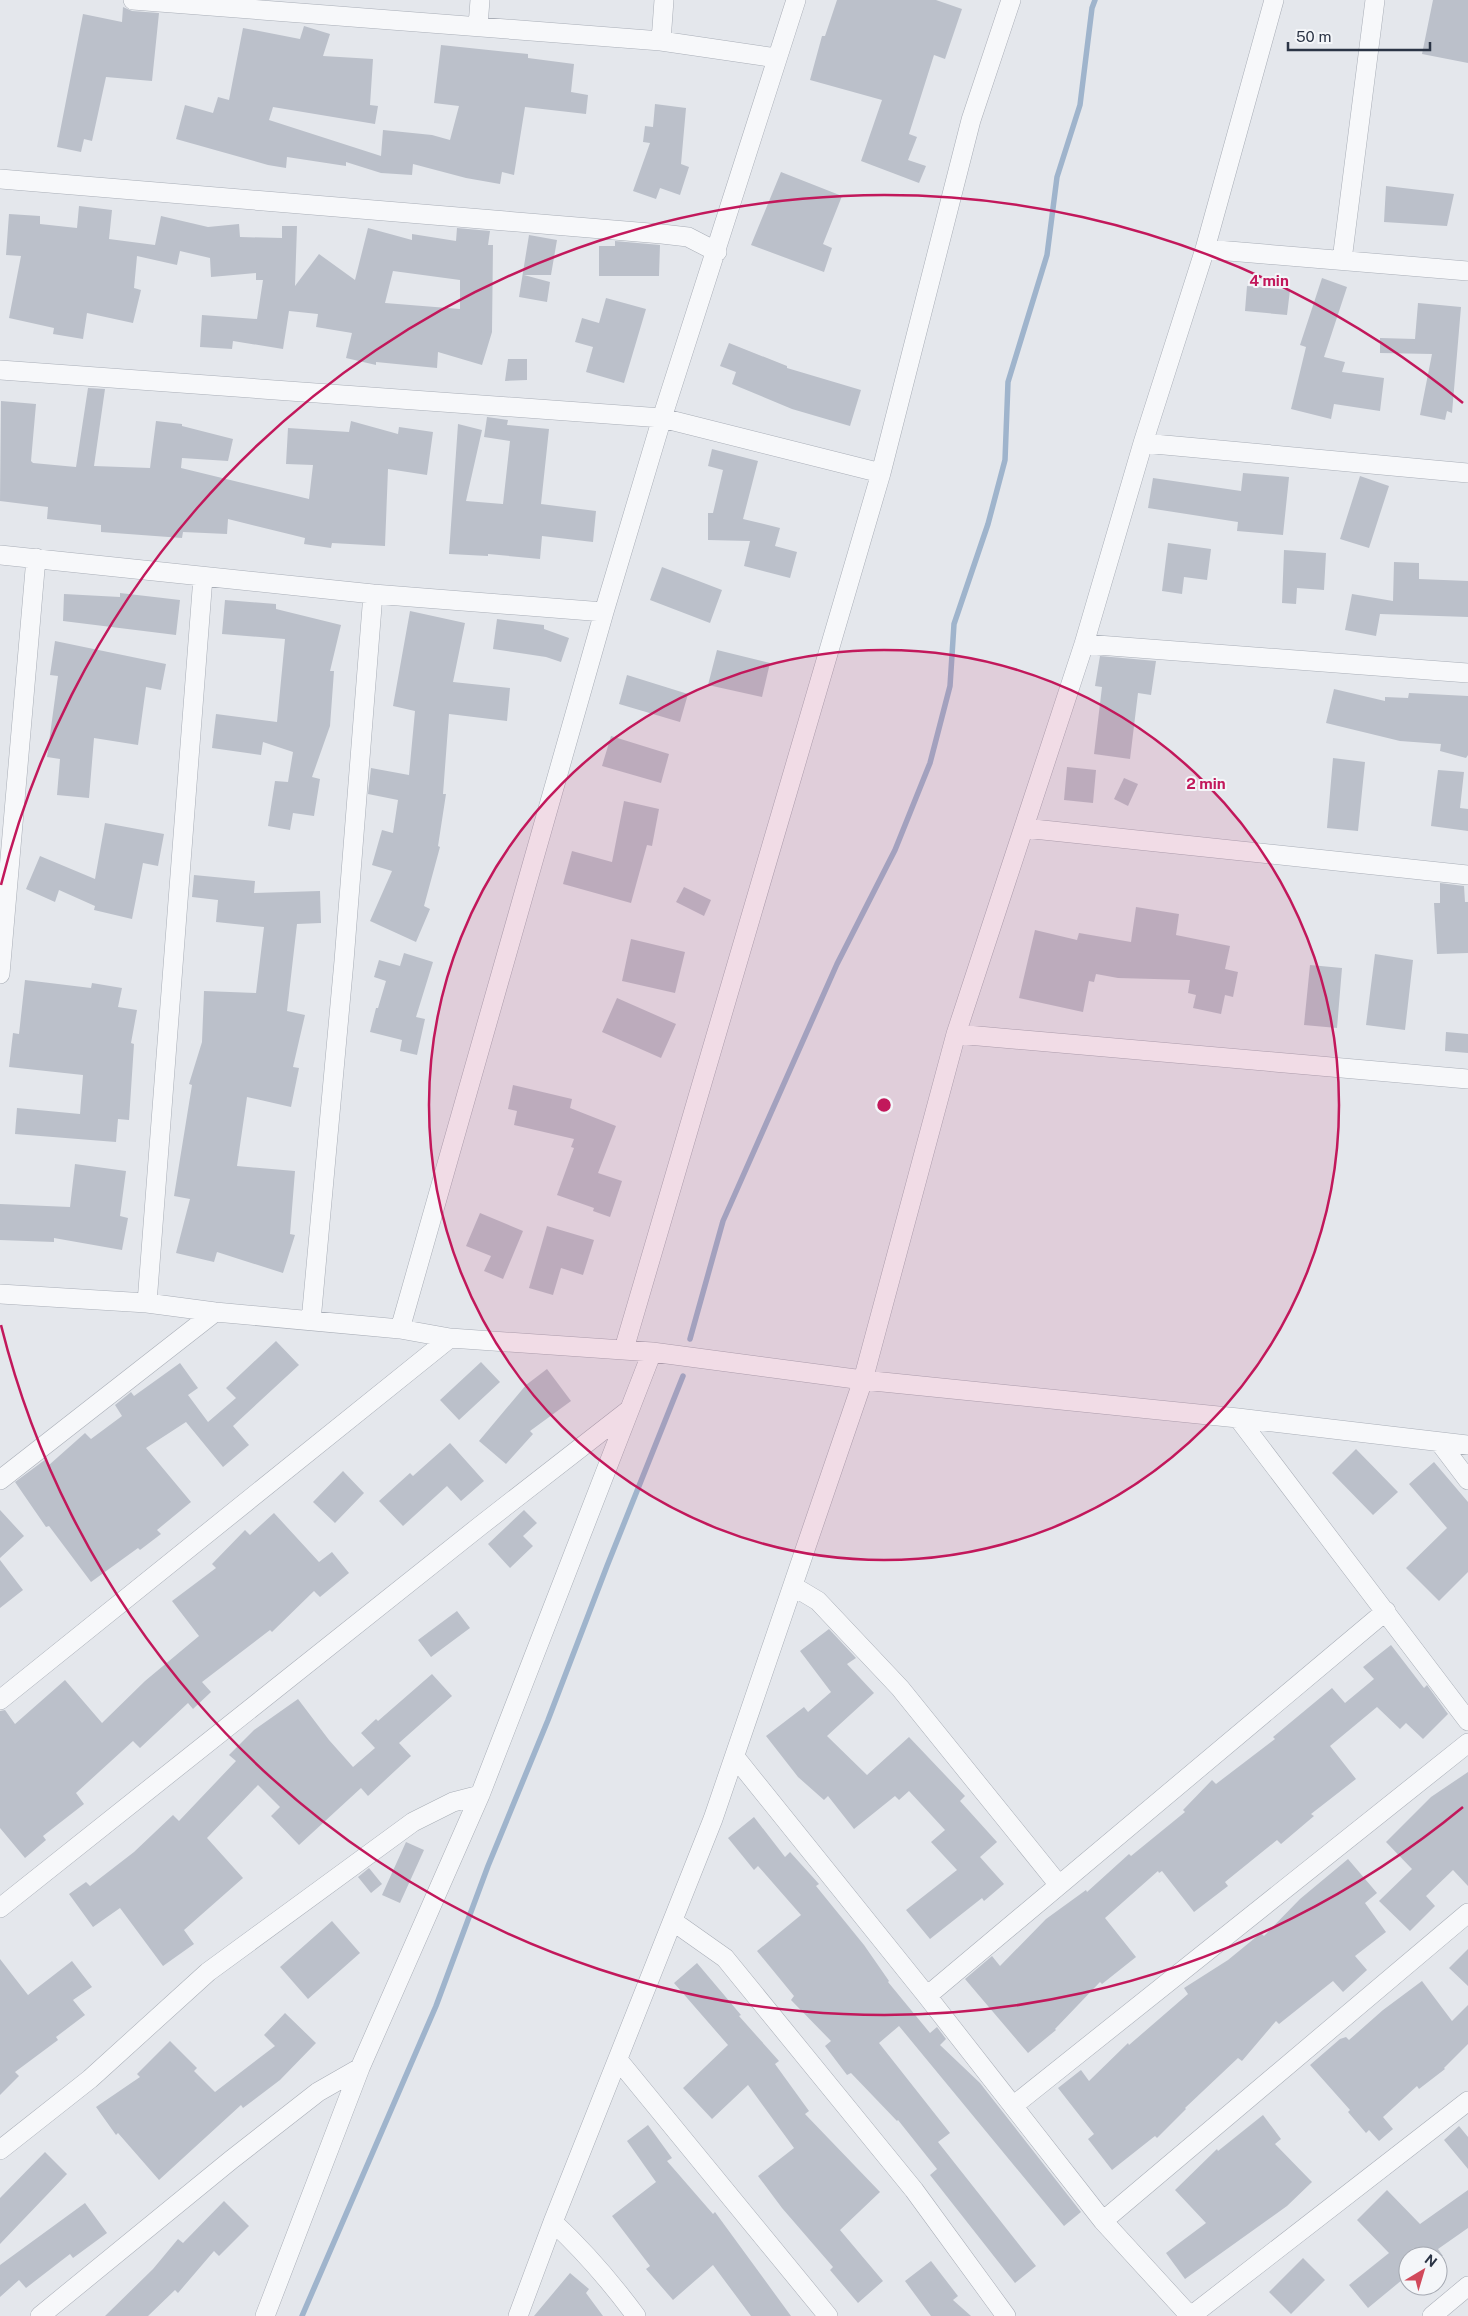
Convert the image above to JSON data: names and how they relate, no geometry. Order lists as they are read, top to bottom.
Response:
{
  "scale_bar": "50 m",
  "north": "top right",
  "rings": ["4 min", "2 min"]
}
